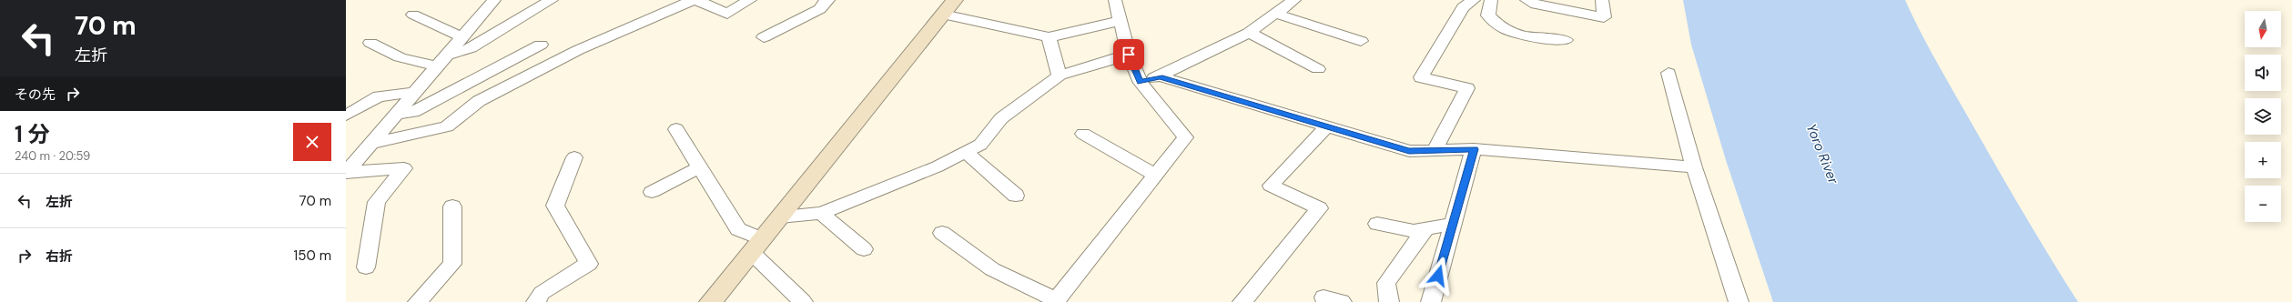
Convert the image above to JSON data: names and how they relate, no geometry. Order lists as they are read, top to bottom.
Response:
{
  "water": ["Yoro River"],
  "north": "bottom",
  "page": {
    "turn": ["70 m", "左折"],
    "map_buttons": ["+", "−"],
    "then": "その先",
    "heading": ["1 分", "240 m · 20:59"],
    "list": [
      {
        "name": "左折",
        "value": "70 m"
      },
      {
        "name": "右折",
        "value": "150 m"
      }
    ]
  }
}
